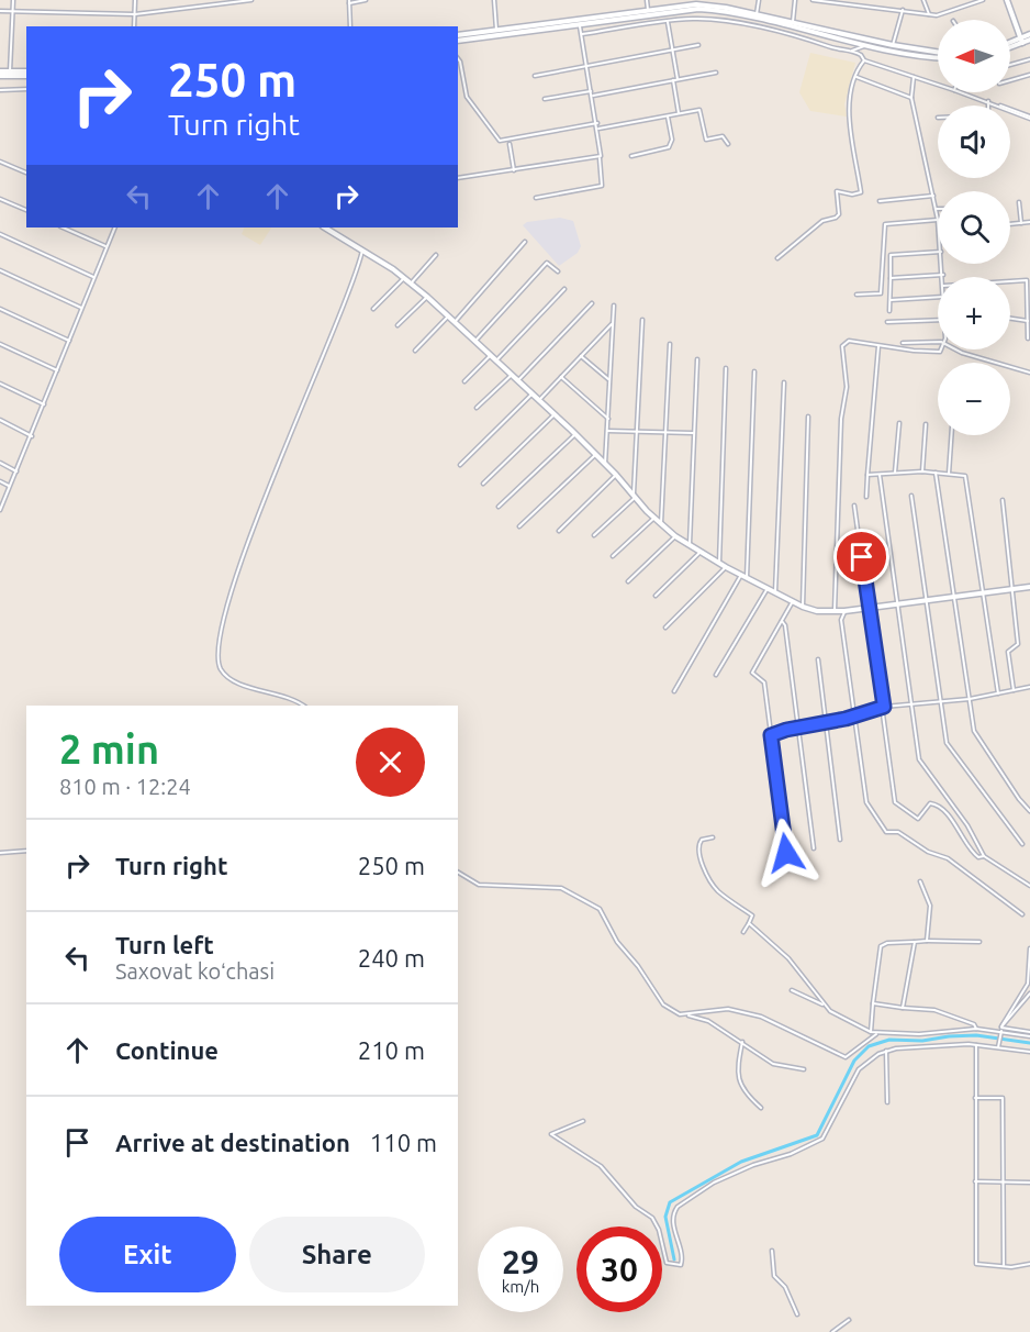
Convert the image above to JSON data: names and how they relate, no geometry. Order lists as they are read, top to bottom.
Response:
{
  "north": "left",
  "page": {
    "map_buttons": ["+", "−"],
    "turn": ["250 m", "Turn right"],
    "heading": ["2 min", "810 m · 12:24"],
    "list": [
      {
        "name": "Turn right",
        "value": "250 m"
      },
      {
        "name": "Turn left",
        "note": "Saxovat koʻchasi",
        "value": "240 m"
      },
      {
        "name": "Continue",
        "value": "210 m"
      },
      {
        "name": "Arrive at destination",
        "value": "110 m"
      }
    ],
    "buttons": ["Exit", "Share"],
    "speed": "29 km/h",
    "limit": "30"
  }
}
